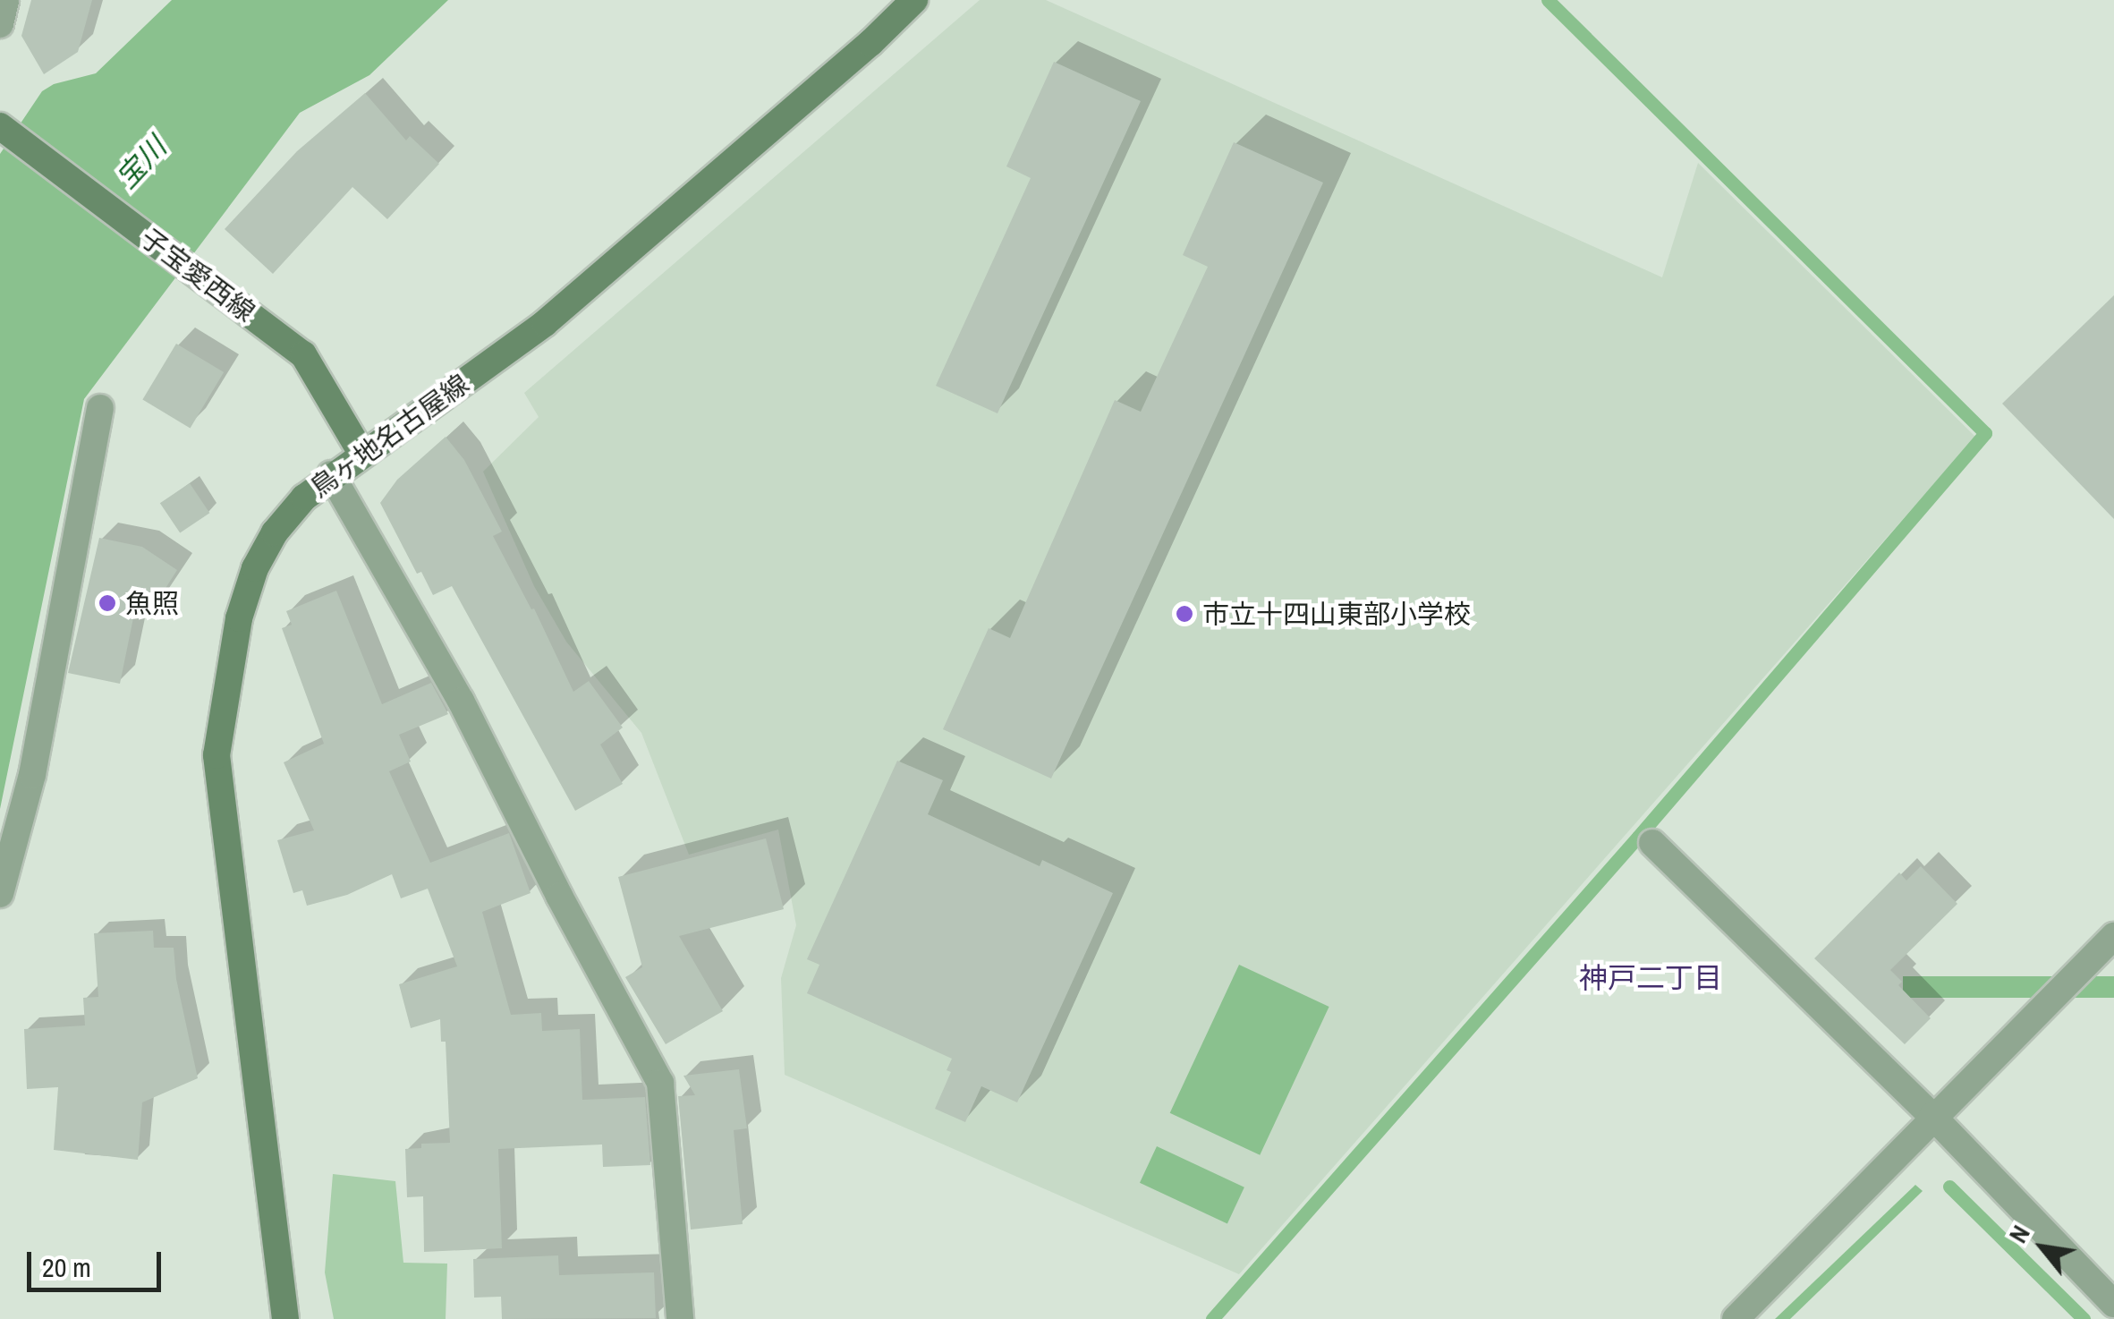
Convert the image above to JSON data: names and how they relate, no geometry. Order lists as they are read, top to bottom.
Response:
{
  "streets": {
    "main road": ["子宝愛西線", "鳥ヶ地名古屋線"]
  },
  "crossings": [
    ["子宝愛西線", "鳥ヶ地名古屋線"]
  ],
  "districts": ["神戸二丁目"],
  "water": ["宝川"],
  "places": ["魚照", "市立十四山東部小学校"],
  "scale_bar": "20 m",
  "north": "top left"
}
